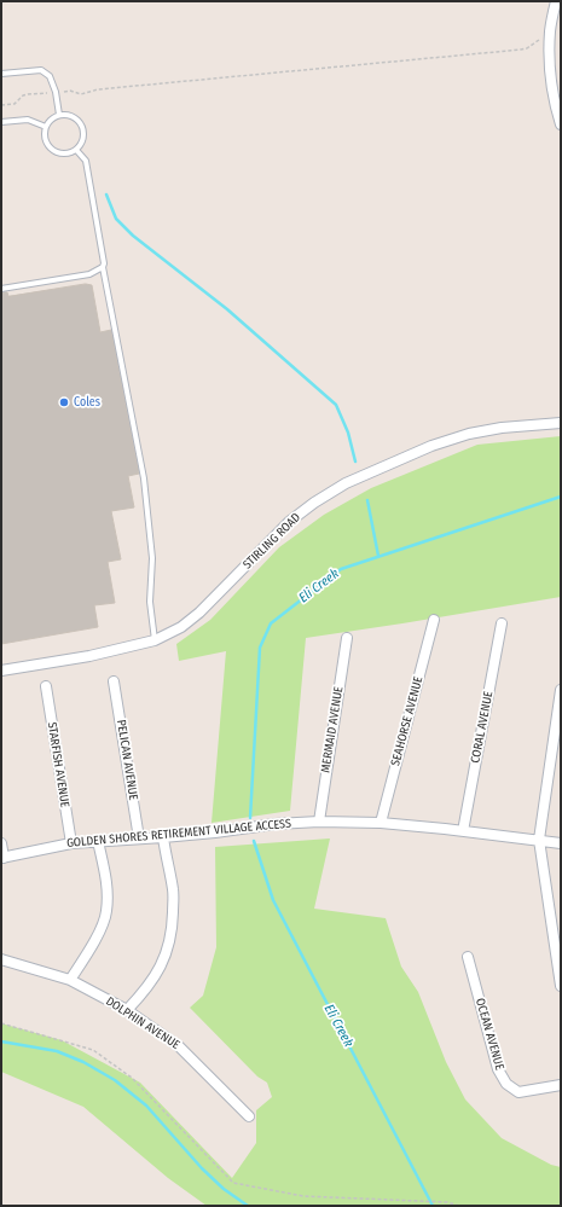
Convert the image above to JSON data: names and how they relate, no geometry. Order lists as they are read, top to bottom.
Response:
{
  "streets": {
    "street": [
      "STIRLING ROAD",
      "SEAHORSE AVENUE",
      "CORAL AVENUE",
      "MERMAID AVENUE",
      "PELICAN AVENUE",
      "STARFISH AVENUE",
      "GOLDEN SHORES RETIREMENT VILLAGE ACCESS",
      "DOLPHIN AVENUE",
      "OCEAN AVENUE"
    ]
  },
  "crossings": [
    ["SEAHORSE AVENUE", "GOLDEN SHORES RETIREMENT VILLAGE ACCESS"],
    ["CORAL AVENUE", "GOLDEN SHORES RETIREMENT VILLAGE ACCESS"],
    ["MERMAID AVENUE", "GOLDEN SHORES RETIREMENT VILLAGE ACCESS"],
    ["PELICAN AVENUE", "GOLDEN SHORES RETIREMENT VILLAGE ACCESS"],
    ["STARFISH AVENUE", "GOLDEN SHORES RETIREMENT VILLAGE ACCESS"]
  ],
  "water": ["Eli Creek"],
  "places": ["Coles"]
}
